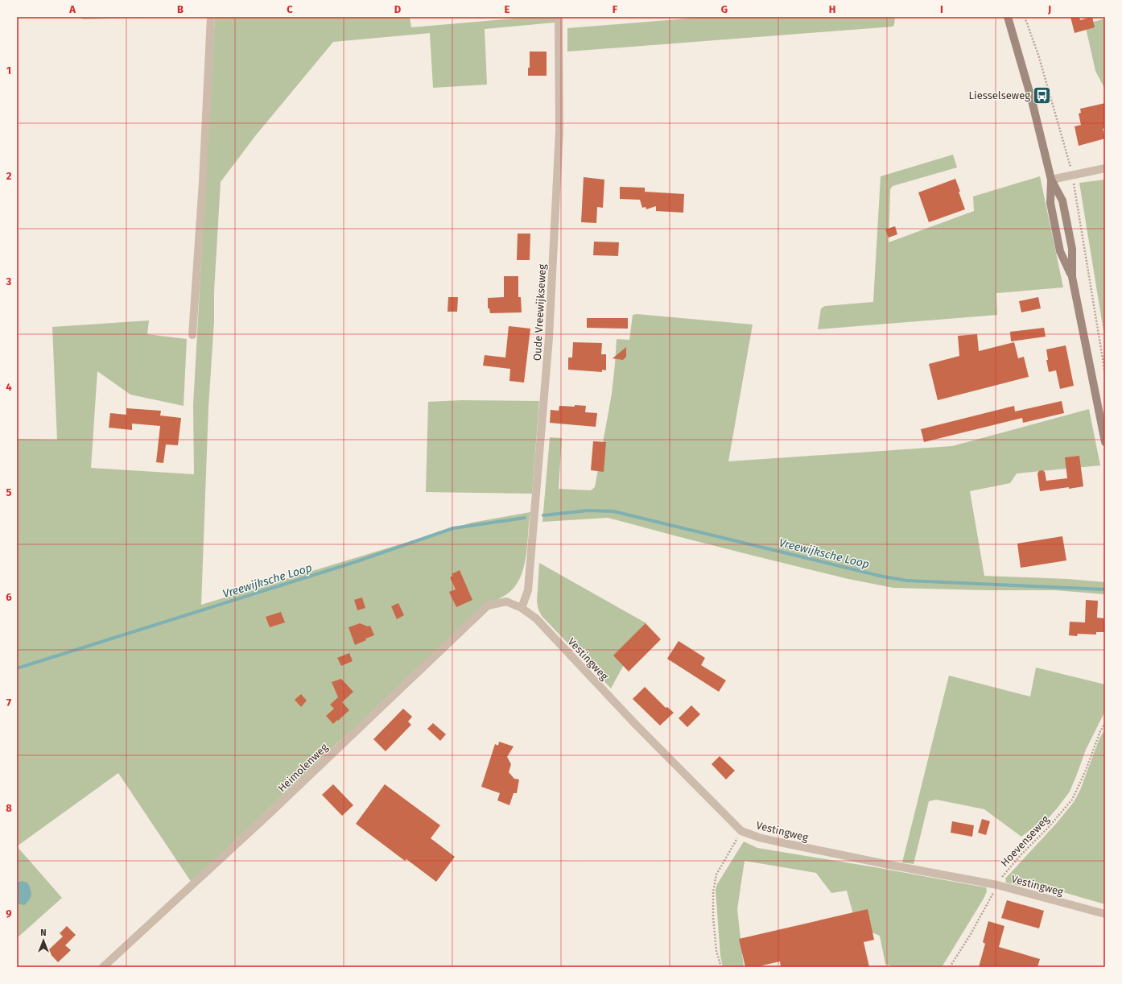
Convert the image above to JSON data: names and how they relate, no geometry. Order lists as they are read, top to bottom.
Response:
{
  "streets": {
    "street": ["Oude Vreewijkseweg", "Vestingweg", "Heimolenweg"],
    "path": ["Hoevenseweg"]
  },
  "crossings": [
    ["Oude Vreewijkseweg", "Vestingweg"],
    ["Oude Vreewijkseweg", "Heimolenweg"],
    ["Vestingweg", "Heimolenweg"],
    ["Vestingweg", "Hoevenseweg"]
  ],
  "water": ["Vreewijksche Loop"],
  "places": {
    "bus stop": ["Liesselseweg"]
  },
  "north": "top",
  "grid": {
    "columns": [
      "A",
      "B",
      "C",
      "D",
      "E",
      "F",
      "G",
      "H",
      "I",
      "J"
    ],
    "rows": [
      "1",
      "2",
      "3",
      "4",
      "5",
      "6",
      "7",
      "8",
      "9"
    ]
  }
}
